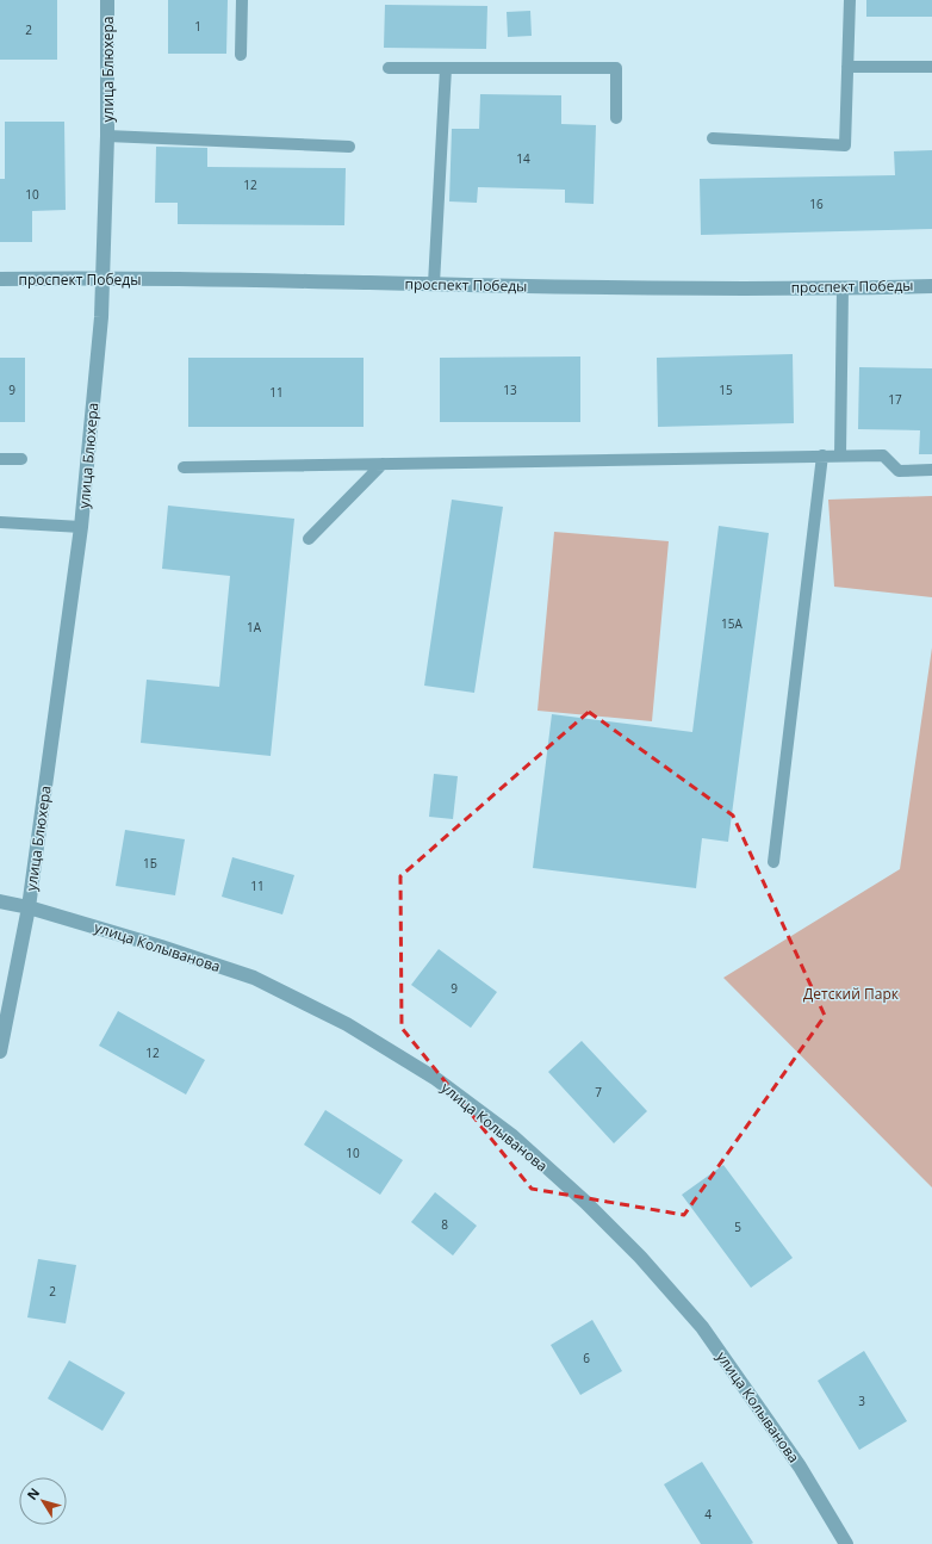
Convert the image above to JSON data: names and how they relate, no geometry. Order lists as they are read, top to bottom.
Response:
{
  "streets": {
    "street": ["улица Блюхера", "проспект Победы", "улица Колыванова"]
  },
  "crossings": [
    ["улица Блюхера", "проспект Победы"],
    ["улица Блюхера", "улица Колыванова"]
  ],
  "parks": ["Детский Парк"],
  "house_numbers": [
    "1",
    "2",
    "14",
    "12",
    "10",
    "16",
    "9",
    "13",
    "15",
    "11",
    "17",
    "15А",
    "1А",
    "1Б",
    "11",
    "9",
    "12",
    "7",
    "10",
    "8",
    "5",
    "2",
    "6",
    "3",
    "4"
  ],
  "north": "top left"
}
